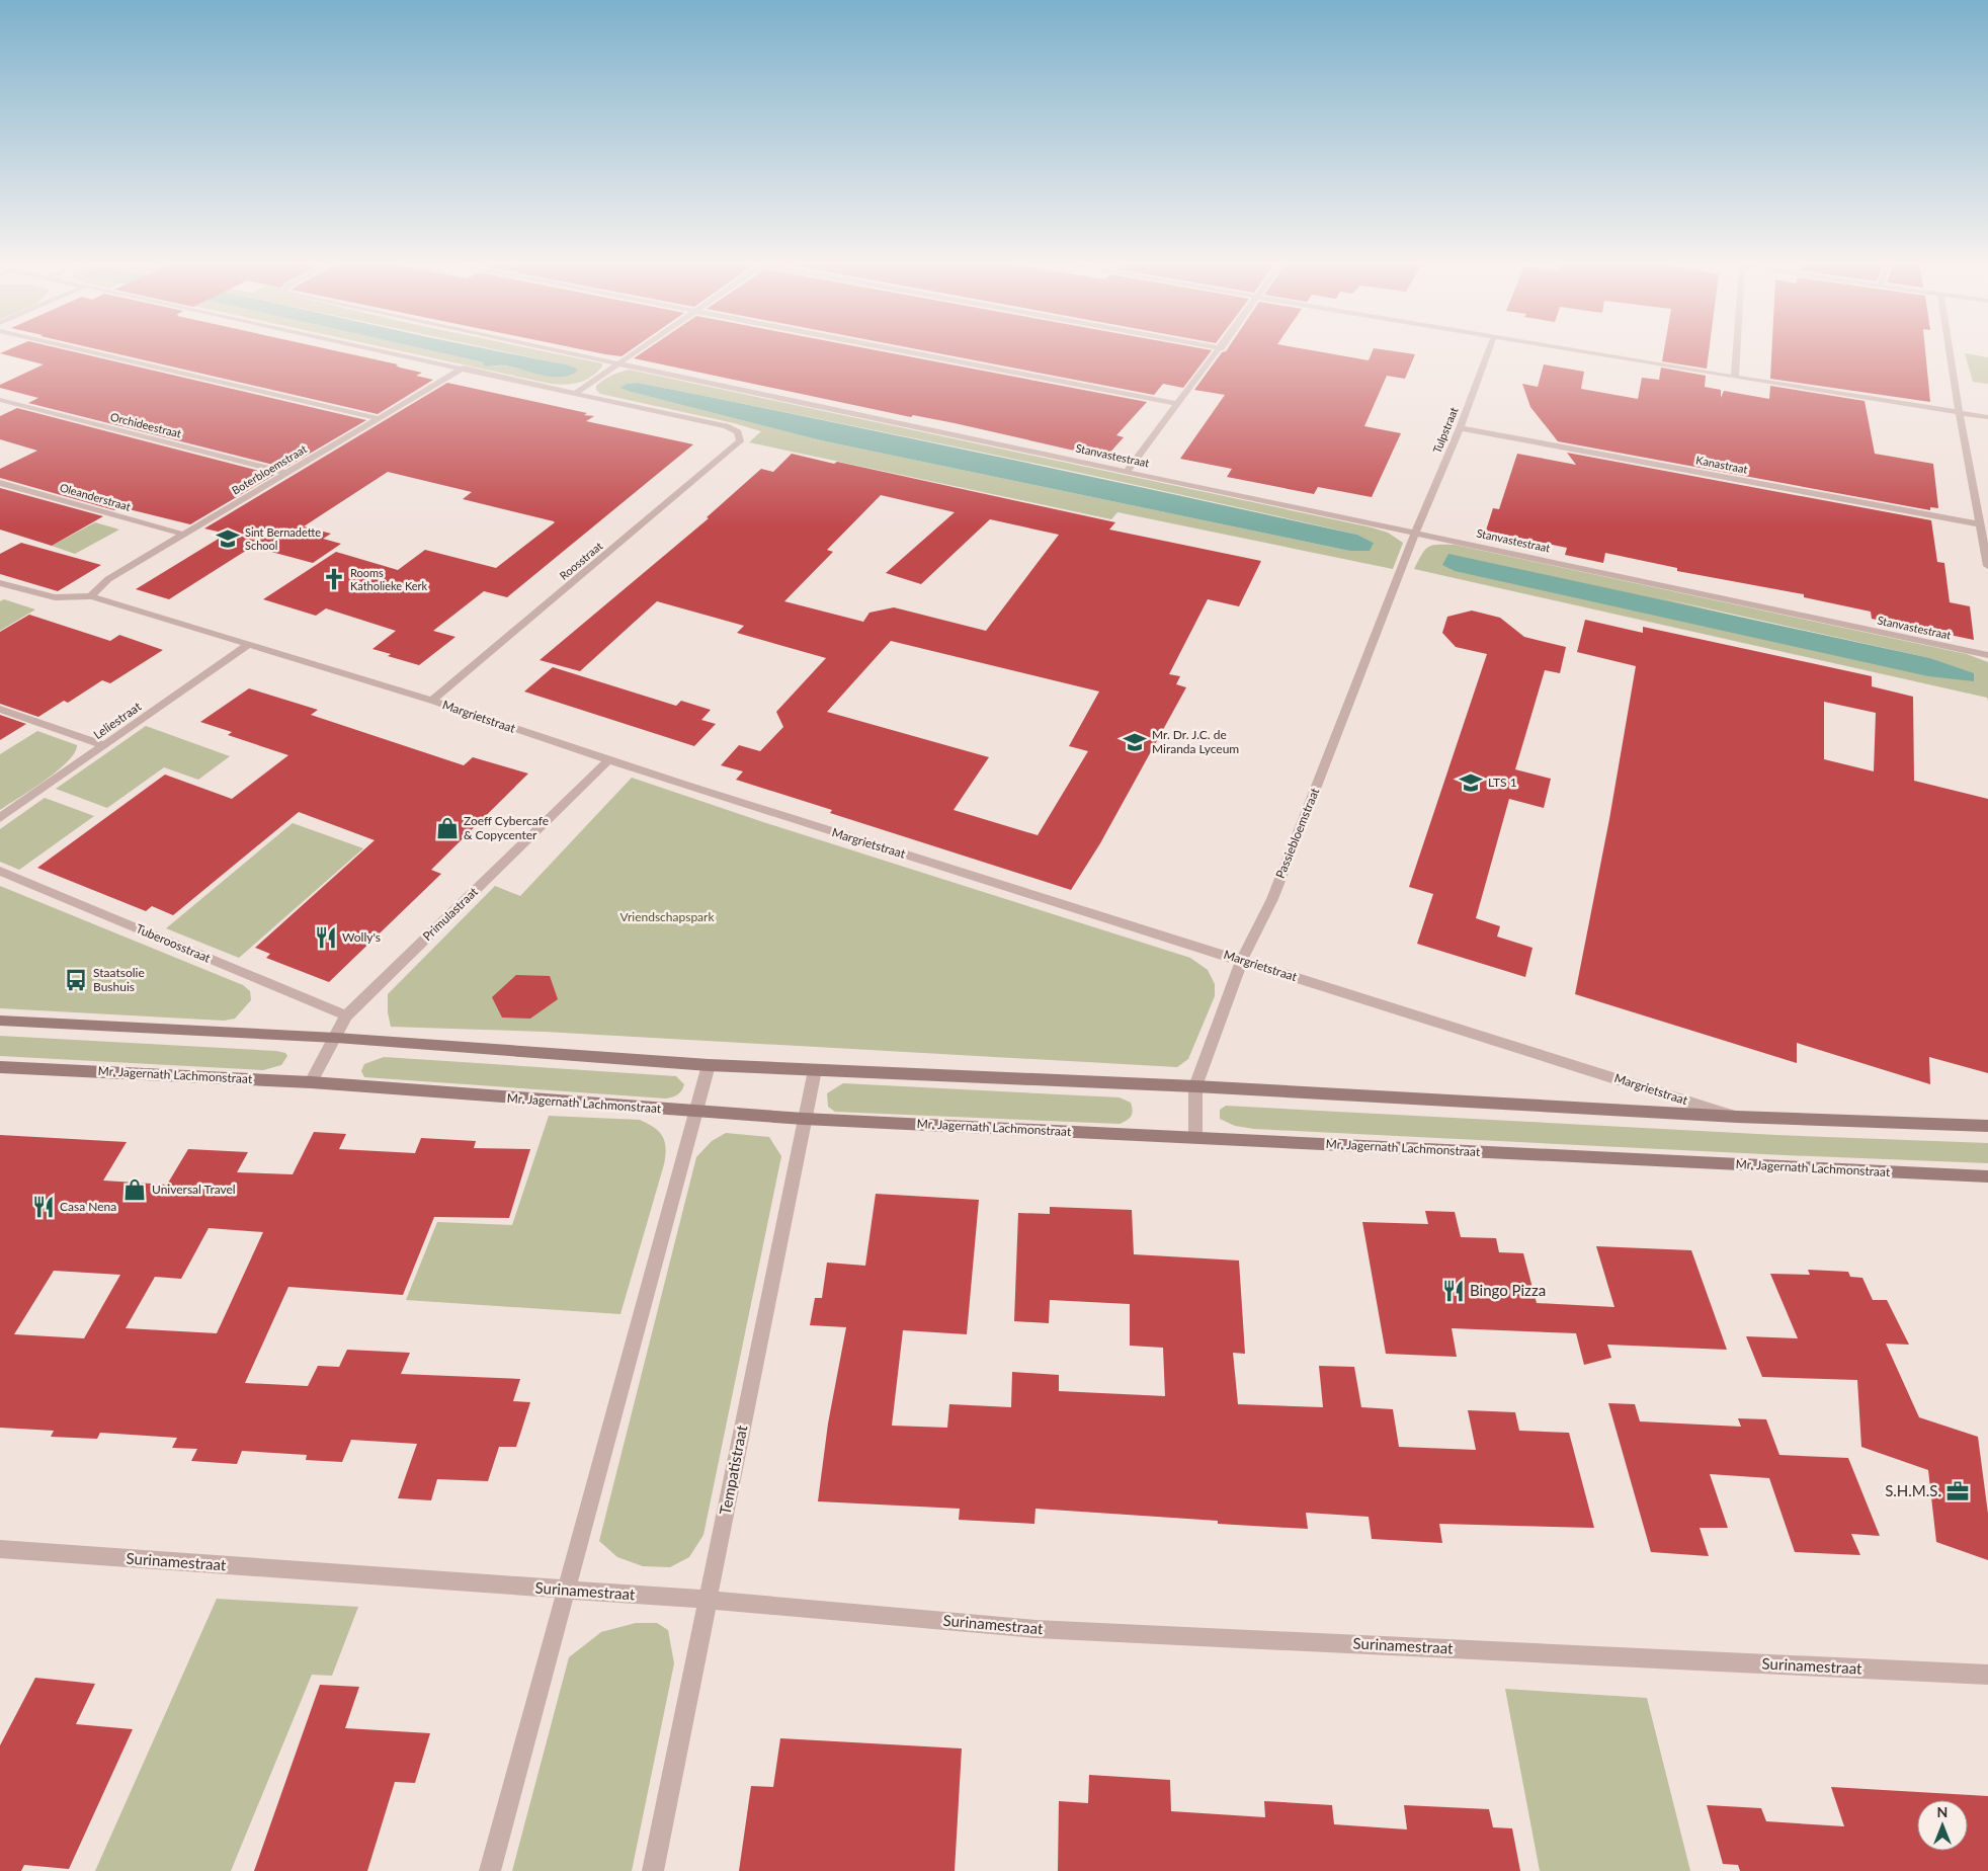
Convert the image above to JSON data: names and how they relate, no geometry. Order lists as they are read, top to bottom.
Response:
{
  "streets": {
    "main road": ["Mr. Jagernath Lachmonstraat"],
    "street": [
      "Orchideestraat",
      "Tulpstraat",
      "Stanvastestraat",
      "Kanastraat",
      "Boterbloemstraat",
      "Oleanderstraat",
      "Roosstraat",
      "Margrietstraat",
      "Leliestraat",
      "Passiebloemstraat",
      "Primulastraat",
      "Tuberoosstraat",
      "Tempatistraat",
      "Surinamestraat"
    ]
  },
  "crossings": [
    ["Orchideestraat", "Boterbloemstraat"],
    ["Tulpstraat", "Stanvastestraat"],
    ["Tulpstraat", "Kanastraat"],
    ["Tulpstraat", "Passiebloemstraat"],
    ["Stanvastestraat", "Passiebloemstraat"],
    ["Boterbloemstraat", "Oleanderstraat"],
    ["Boterbloemstraat", "Margrietstraat"],
    ["Roosstraat", "Margrietstraat"],
    ["Margrietstraat", "Leliestraat"],
    ["Margrietstraat", "Passiebloemstraat"],
    ["Margrietstraat", "Primulastraat"],
    ["Passiebloemstraat", "Mr. Jagernath Lachmonstraat"],
    ["Primulastraat", "Tuberoosstraat"],
    ["Primulastraat", "Mr. Jagernath Lachmonstraat"],
    ["Mr. Jagernath Lachmonstraat", "Tempatistraat"],
    ["Tempatistraat", "Surinamestraat"]
  ],
  "parks": ["Vriendschapspark"],
  "places": {
    "school or university": ["Sint Bernadette School", "Mr. Dr. J.C. de Miranda Lyceum", "LTS 1"],
    "church": ["Rooms Katholieke Kerk"],
    "shop": ["Zoeff Cybercafe & Copycenter", "Universal Travel"],
    "restaurant": ["Wolly's", "Casa Nena", "Bingo Pizza"],
    "bus stop": ["Staatsolie Bushuis"],
    "office": ["S.H.M.S."]
  },
  "north": "top"
}
